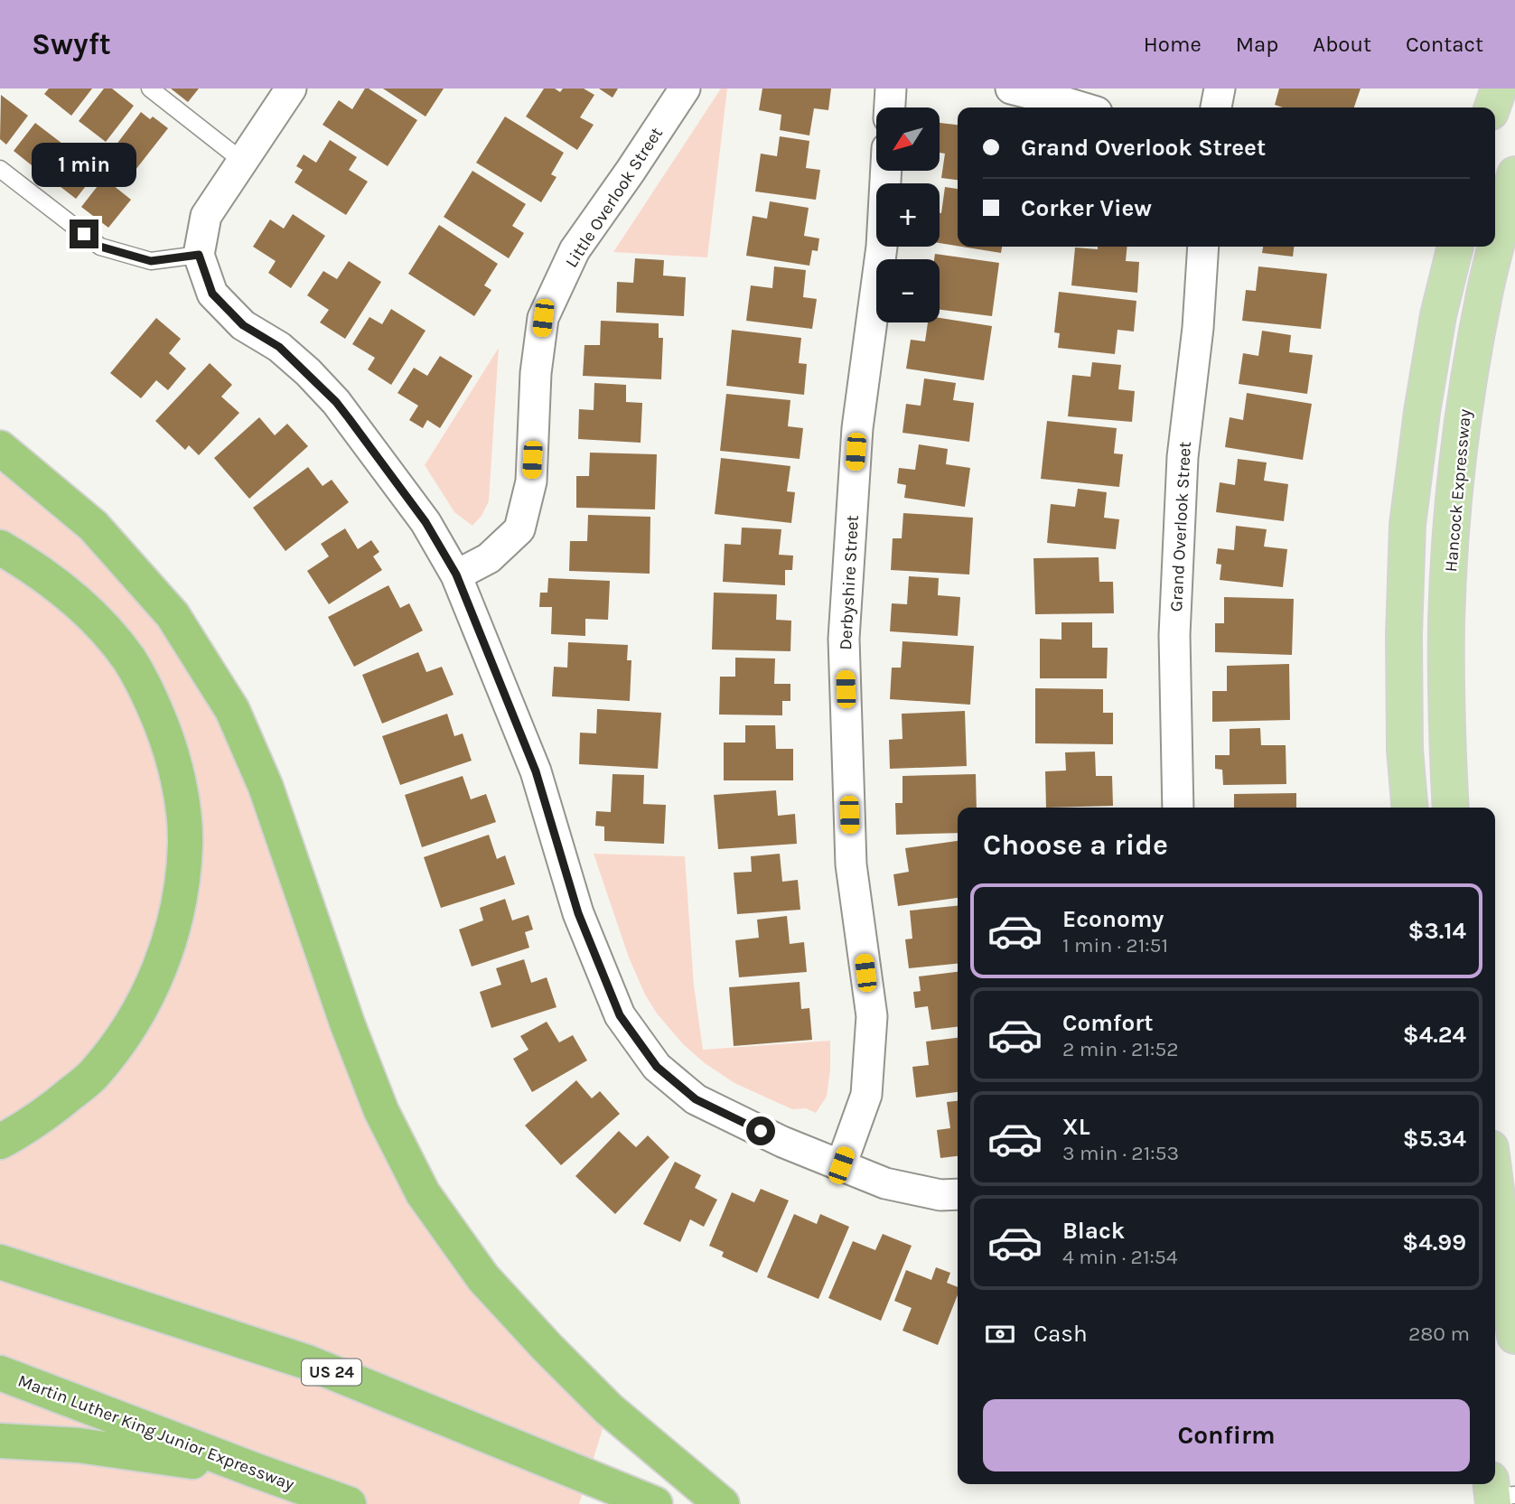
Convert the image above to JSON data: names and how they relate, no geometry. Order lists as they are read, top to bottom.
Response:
{
  "streets": {
    "highway": ["US 24", "Martin Luther King Junior Expressway"],
    "main road": ["Hancock Expressway"],
    "street": ["Little Overlook Street", "Grand Overlook Street", "Derbyshire Street"]
  },
  "north": "bottom left",
  "page": {
    "header": "Swyft",
    "nav": [
      "Home",
      "Map",
      "About",
      "Contact"
    ],
    "map_buttons": ["+", "−"],
    "banner": ["Grand Overlook Street", "Corker View"],
    "bubble": "1 min",
    "heading": "Choose a ride",
    "list": [
      {
        "name": "Economy",
        "note": "1 min · 21:51",
        "value": "$3.14"
      },
      {
        "name": "Comfort",
        "note": "2 min · 21:52",
        "value": "$4.24"
      },
      {
        "name": "XL",
        "note": "3 min · 21:53",
        "value": "$5.34"
      },
      {
        "name": "Black",
        "note": "4 min · 21:54",
        "value": "$4.99"
      }
    ],
    "pay": ["Cash", "280 m"],
    "buttons": "Confirm"
  }
}
